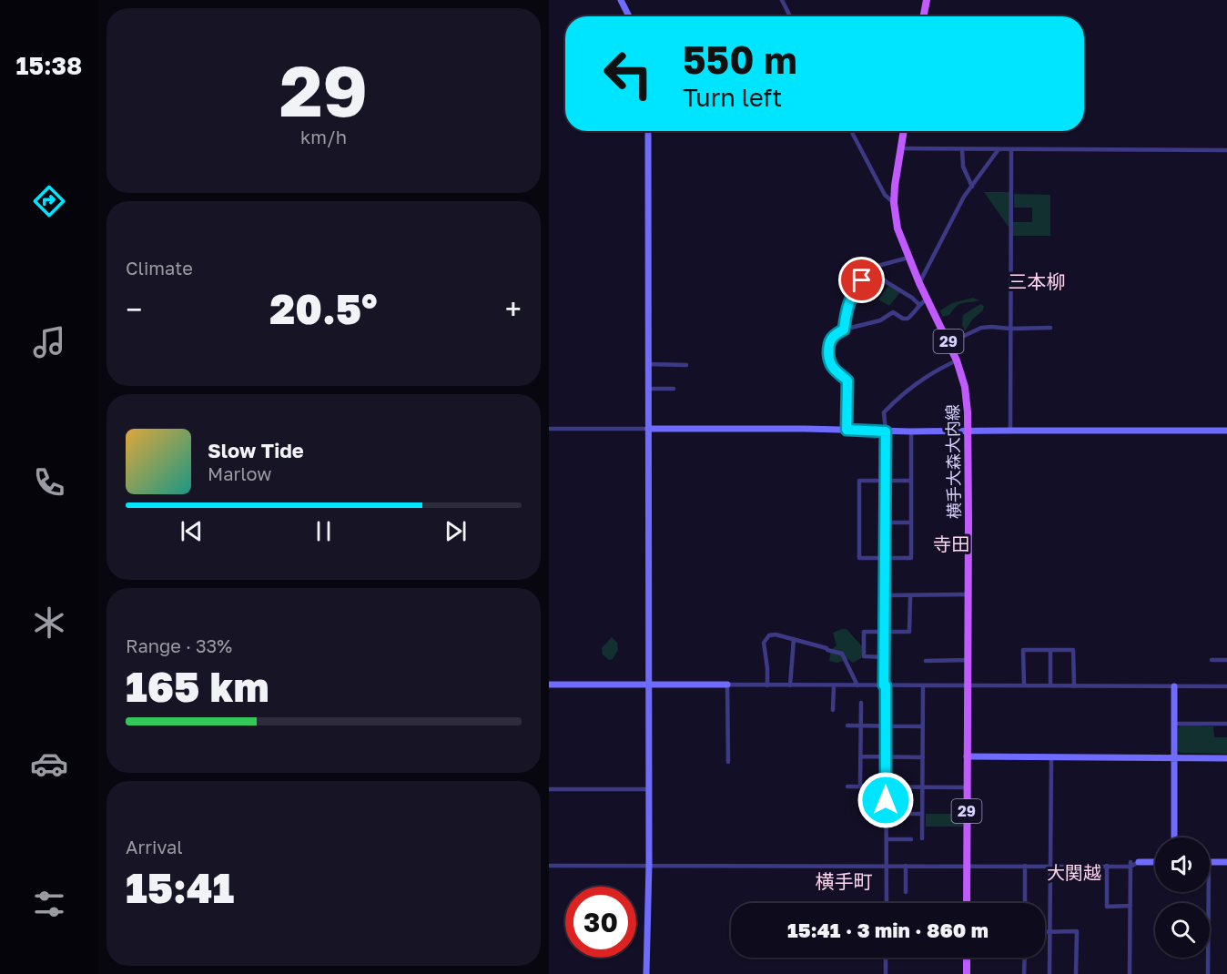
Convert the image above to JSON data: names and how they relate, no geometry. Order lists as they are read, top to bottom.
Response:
{
  "streets": {
    "main road": ["29", "横手大森大内線"]
  },
  "districts": [
    "三本柳",
    "寺田",
    "大関越",
    "横手町"
  ],
  "page": {
    "tabs": "15:38",
    "tile": [
      ["29", "km/h"],
      "Climate",
      ["Range · 33%", "165 km"],
      ["Arrival", "15:41"]
    ],
    "turn": ["550 m", "Turn left"],
    "heat": ["−", "20.5°", "+"],
    "song": ["Slow Tide", "Marlow"],
    "limit": "30",
    "trip": "15:41 · 3 min · 860 m"
  }
}
